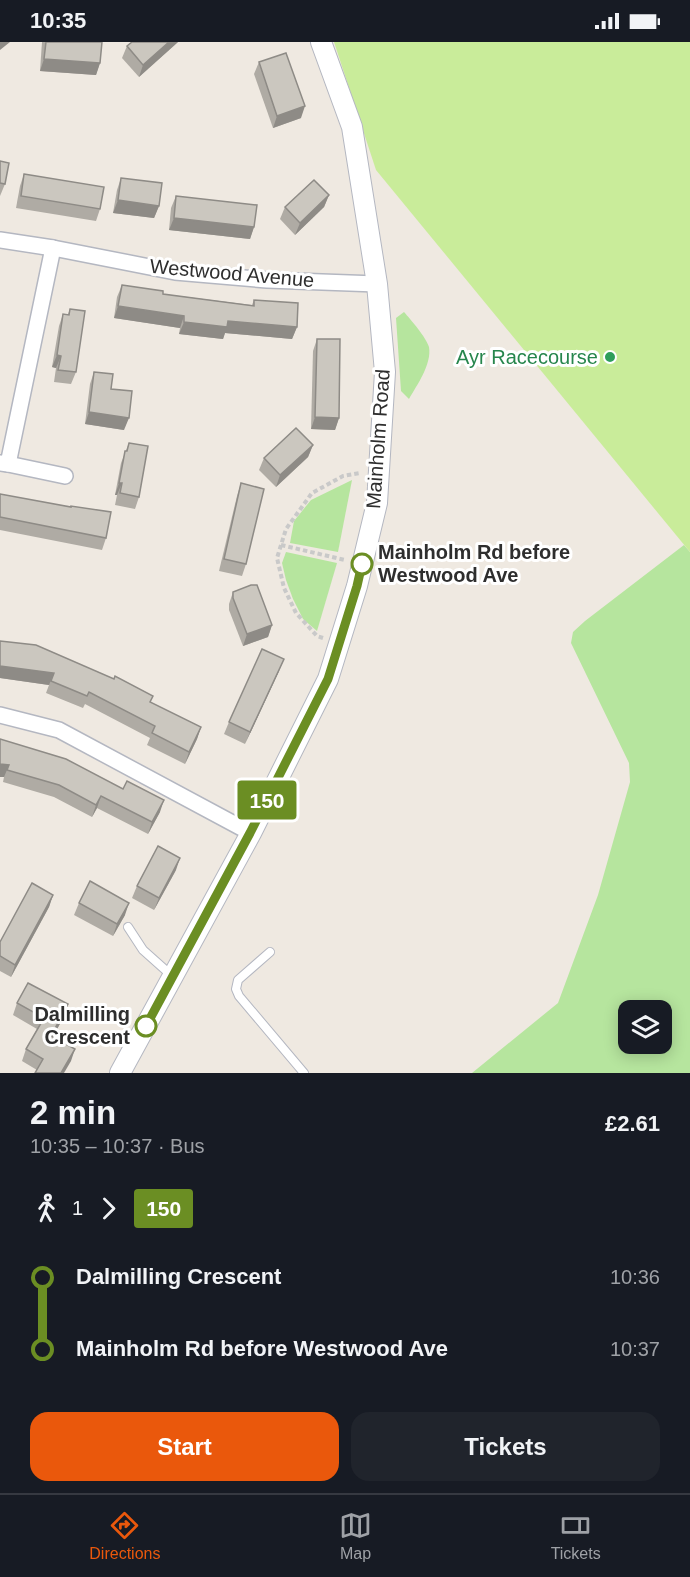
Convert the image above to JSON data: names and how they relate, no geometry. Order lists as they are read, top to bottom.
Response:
{
  "streets": {
    "street": ["Westwood Avenue", "Mainholm Road"]
  },
  "crossings": [
    ["Westwood Avenue", "Mainholm Road"]
  ],
  "places": ["Ayr Racecourse", "Mainholm Rd before Westwood Ave", "Dalmilling Crescent"],
  "lines": ["bus line 150"],
  "page": {
    "status": "10:35",
    "on_map": "150",
    "heading": ["2 min", "10:35 – 10:37 · Bus", "£2.61"],
    "legs": ["1", "150"],
    "list": [
      {
        "name": "Dalmilling Crescent",
        "value": "10:36"
      },
      {
        "name": "Mainholm Rd before Westwood Ave",
        "value": "10:37"
      }
    ],
    "buttons": ["Start", "Tickets"],
    "tabs": ["Directions", "Map", "Tickets"]
  }
}
